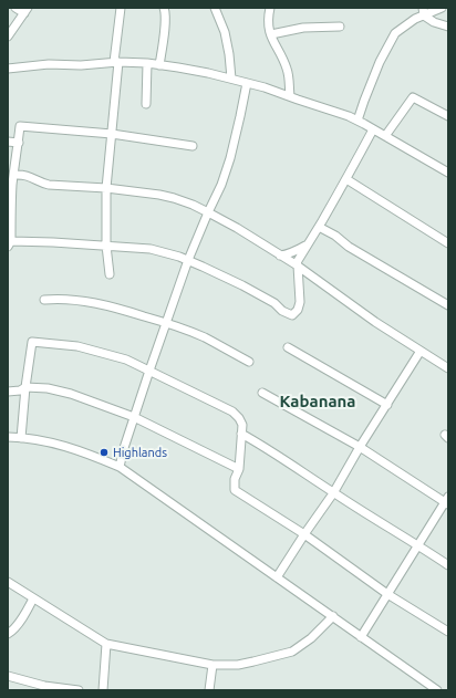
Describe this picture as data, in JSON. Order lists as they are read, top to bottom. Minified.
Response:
{"districts":["Kabanana"],"places":["Highlands"]}
